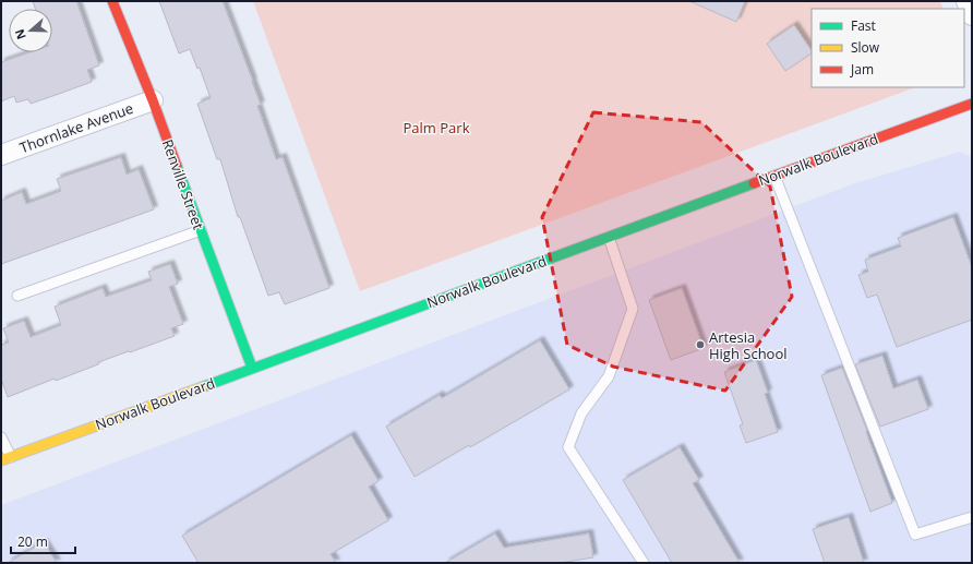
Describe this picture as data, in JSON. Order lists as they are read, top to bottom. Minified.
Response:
{"streets":{"main road":["Norwalk Boulevard","Renville Street"],"street":["Thornlake Avenue"]},"crossings":[["Thornlake Avenue","Renville Street"],["Norwalk Boulevard","Renville Street"]],"parks":["Palm Park"],"places":["Artesia High School"],"legend":["Fast","Slow","Jam"],"scale_bar":"20 m","north":"left"}
